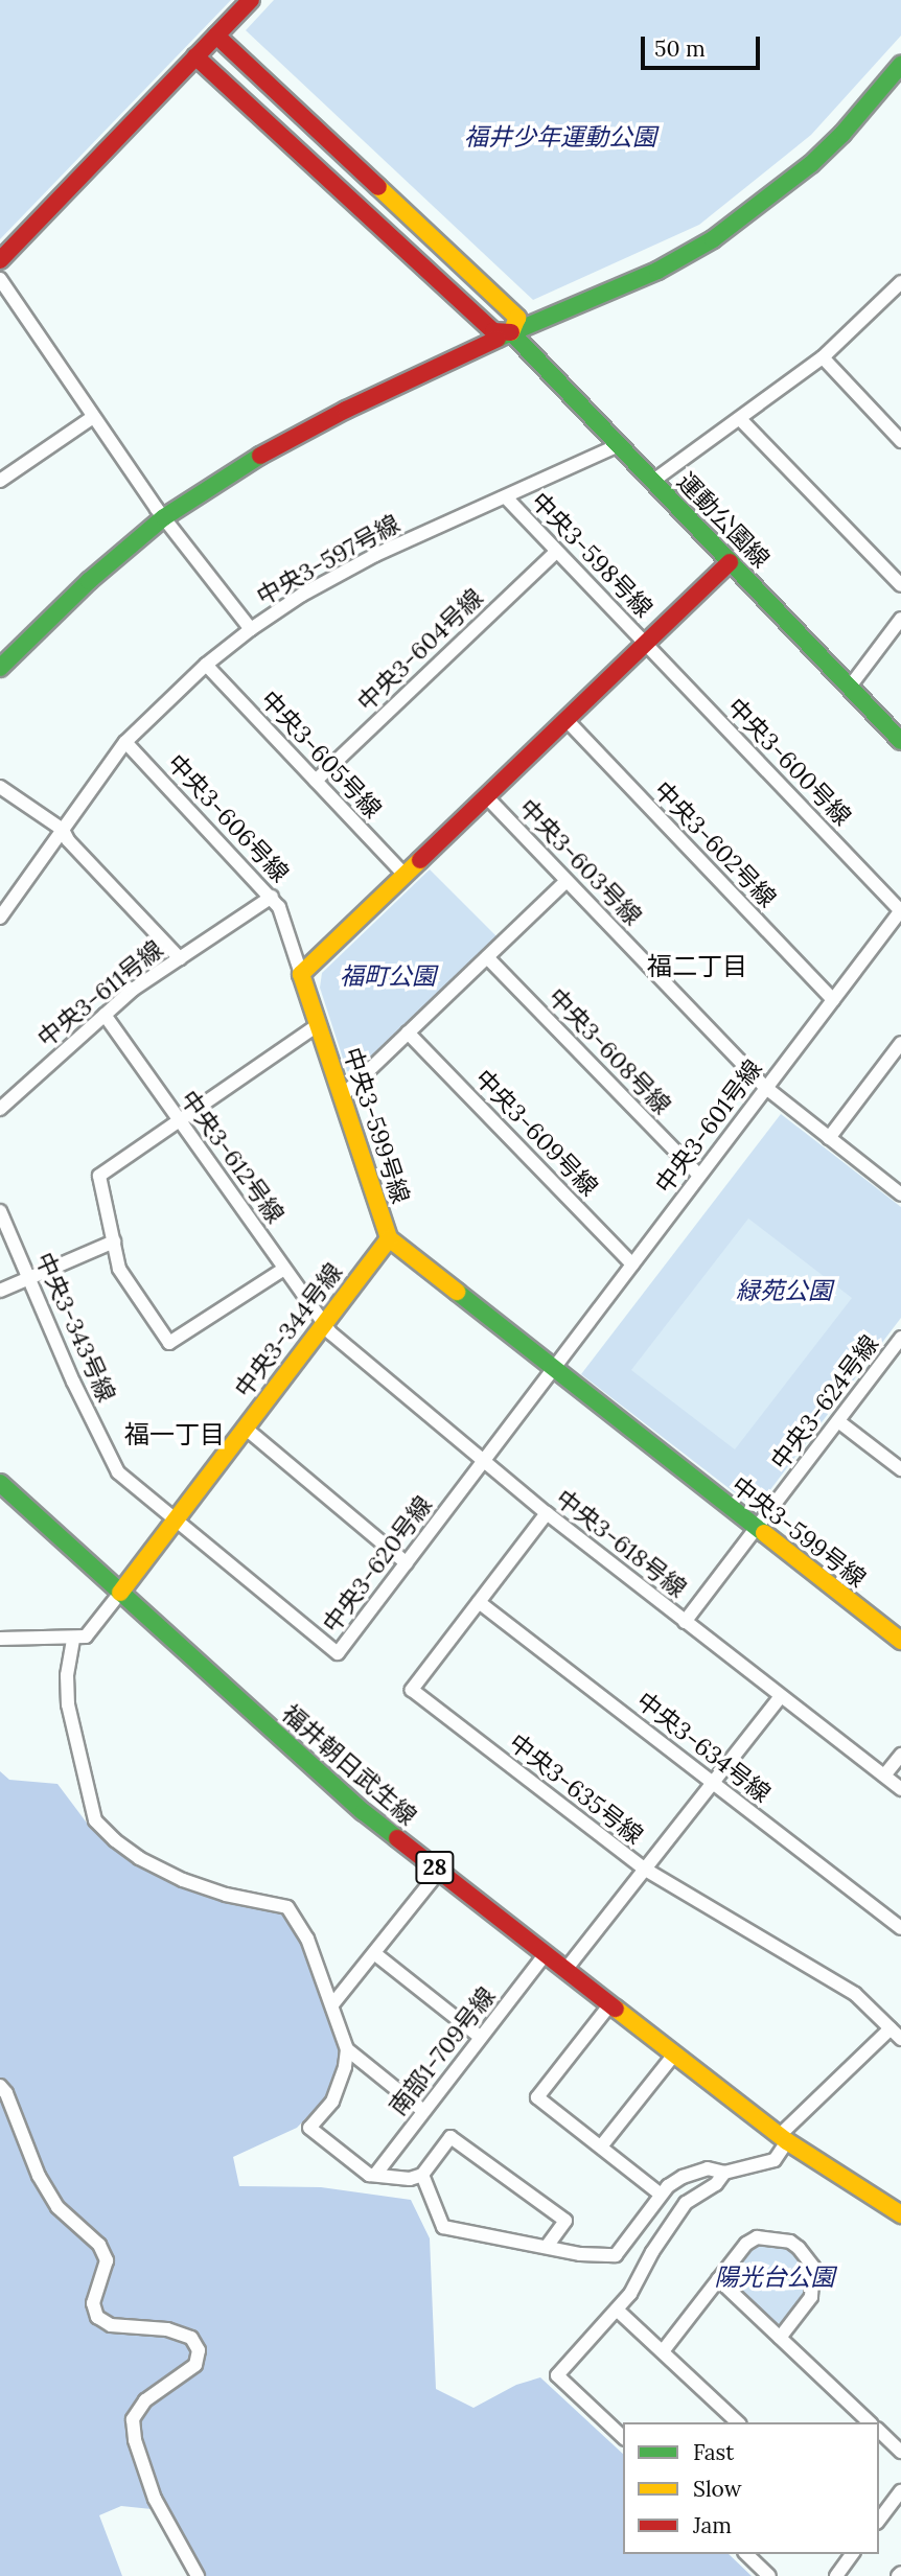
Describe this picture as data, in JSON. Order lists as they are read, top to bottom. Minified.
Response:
{"streets":{"street":["運動公園線","中央3-598号線","中央3-597号線","中央3-604号線","中央3-605号線","中央3-600号線","中央3-606号線","中央3-602号線","中央3-603号線","中央3-611号線","中央3-608号線","中央3-599号線","中央3-601号線","中央3-609号線","中央3-612号線","中央3-343号線","中央3-344号線","中央3-624号線","中央3-618号線","中央3-620号線","中央3-634号線","福井朝日武生線","中央3-635号線","28","南部1-709号線"]},"crossings":[["運動公園線","中央3-597号線"],["中央3-598号線","中央3-597号線"],["中央3-598号線","中央3-604号線"],["中央3-598号線","中央3-600号線"],["中央3-597号線","中央3-605号線"],["中央3-597号線","中央3-606号線"],["中央3-604号線","中央3-605号線"],["中央3-600号線","中央3-601号線"],["中央3-606号線","中央3-611号線"],["中央3-606号線","中央3-599号線"],["中央3-602号線","中央3-601号線"],["中央3-603号線","中央3-601号線"],["中央3-611号線","中央3-612号線"],["中央3-608号線","中央3-601号線"],["中央3-599号線","中央3-601号線"],["中央3-599号線","中央3-344号線"],["中央3-599号線","中央3-624号線"],["中央3-599号線","中央3-620号線"],["中央3-601号線","中央3-609号線"],["中央3-601号線","中央3-620号線"],["中央3-612号線","中央3-344号線"],["中央3-612号線","中央3-618号線"],["中央3-343号線","中央3-344号線"],["中央3-343号線","中央3-620号線"],["中央3-344号線","中央3-618号線"],["中央3-344号線","中央3-620号線"],["中央3-344号線","福井朝日武生線"],["中央3-624号線","中央3-618号線"],["中央3-618号線","中央3-620号線"],["中央3-618号線","中央3-635号線"],["中央3-634号線","中央3-635号線"],["福井朝日武生線","南部1-709号線"]],"districts":["福二丁目","福一丁目"],"parks":["福井少年運動公園","福町公園","緑苑公園","陽光台公園"],"legend":["Fast","Slow","Jam"],"scale_bar":"50 m"}
